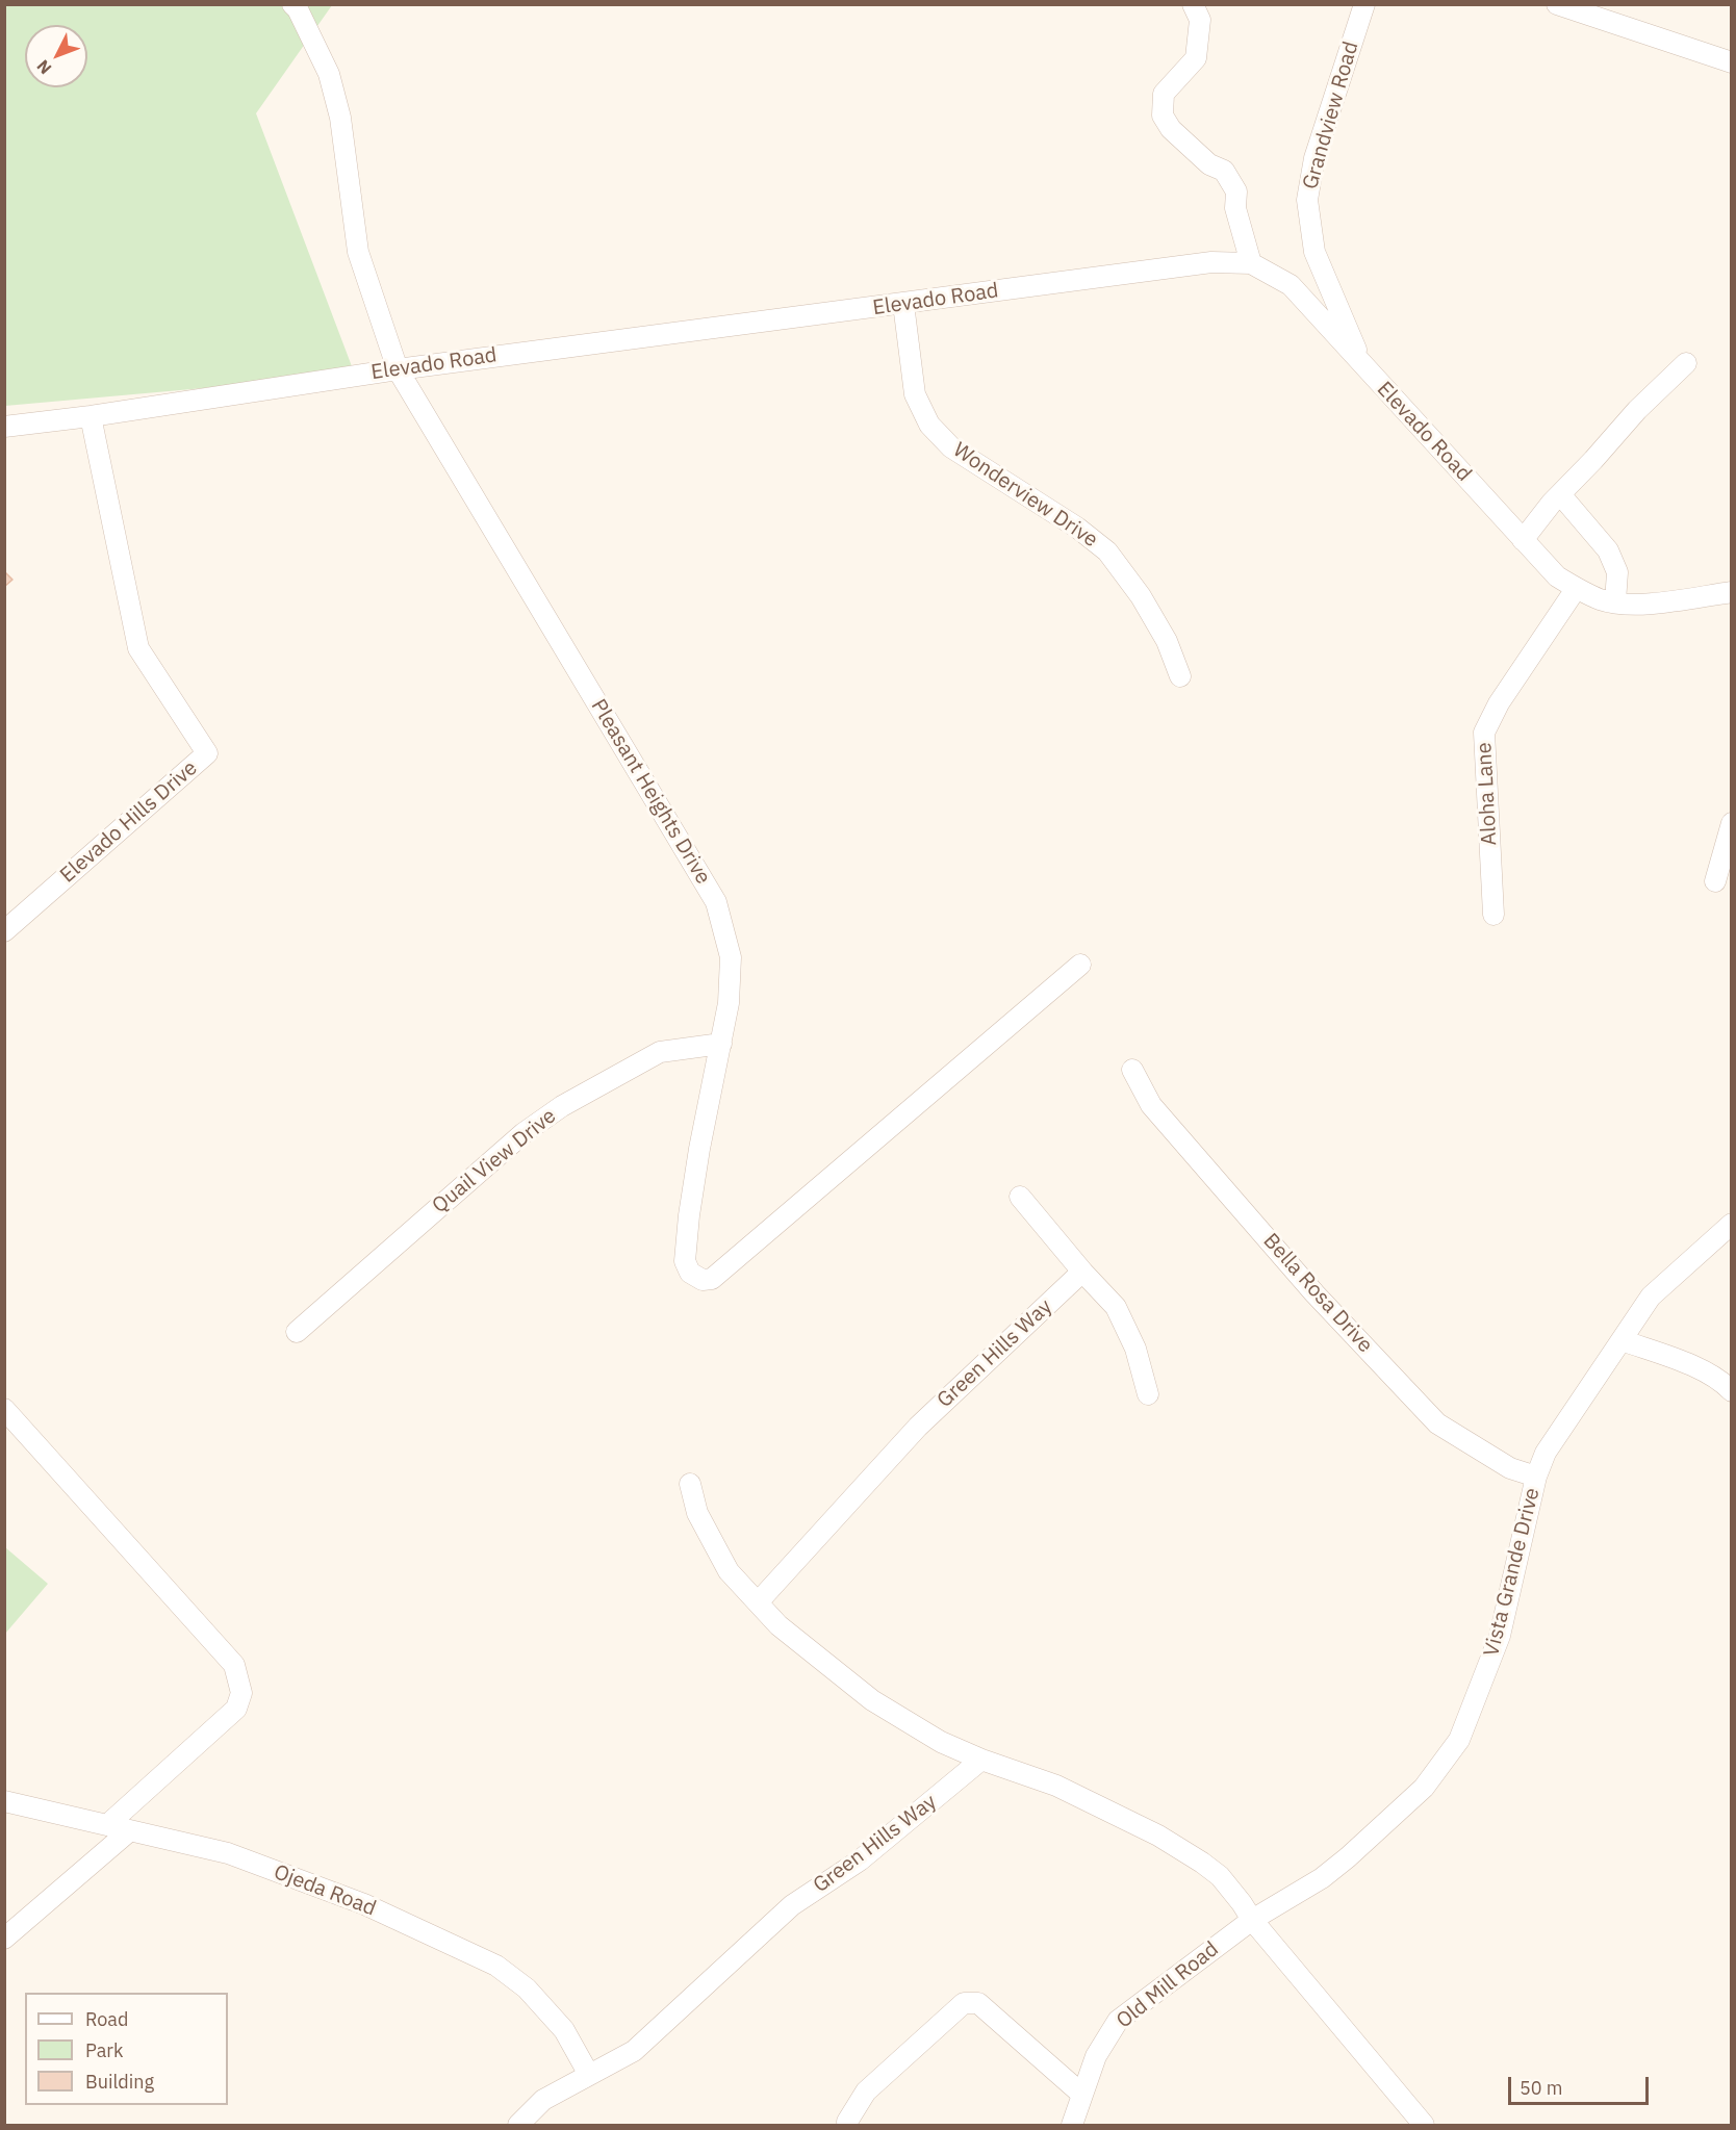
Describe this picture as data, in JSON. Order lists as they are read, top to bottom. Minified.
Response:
{"streets":{"street":["Grandview Road","Elevado Road","Wonderview Drive","Pleasant Heights Drive","Aloha Lane","Elevado Hills Drive","Quail View Drive","Bella Rosa Drive","Green Hills Way","Vista Grande Drive","Ojeda Road","Old Mill Road"]},"crossings":[["Grandview Road","Elevado Road"],["Elevado Road","Wonderview Drive"],["Elevado Road","Pleasant Heights Drive"],["Elevado Road","Aloha Lane"],["Elevado Road","Elevado Hills Drive"],["Pleasant Heights Drive","Quail View Drive"],["Bella Rosa Drive","Vista Grande Drive"],["Green Hills Way","Ojeda Road"],["Vista Grande Drive","Old Mill Road"]],"legend":["Road","Park","Building"],"scale_bar":"50 m","north":"bottom left"}
